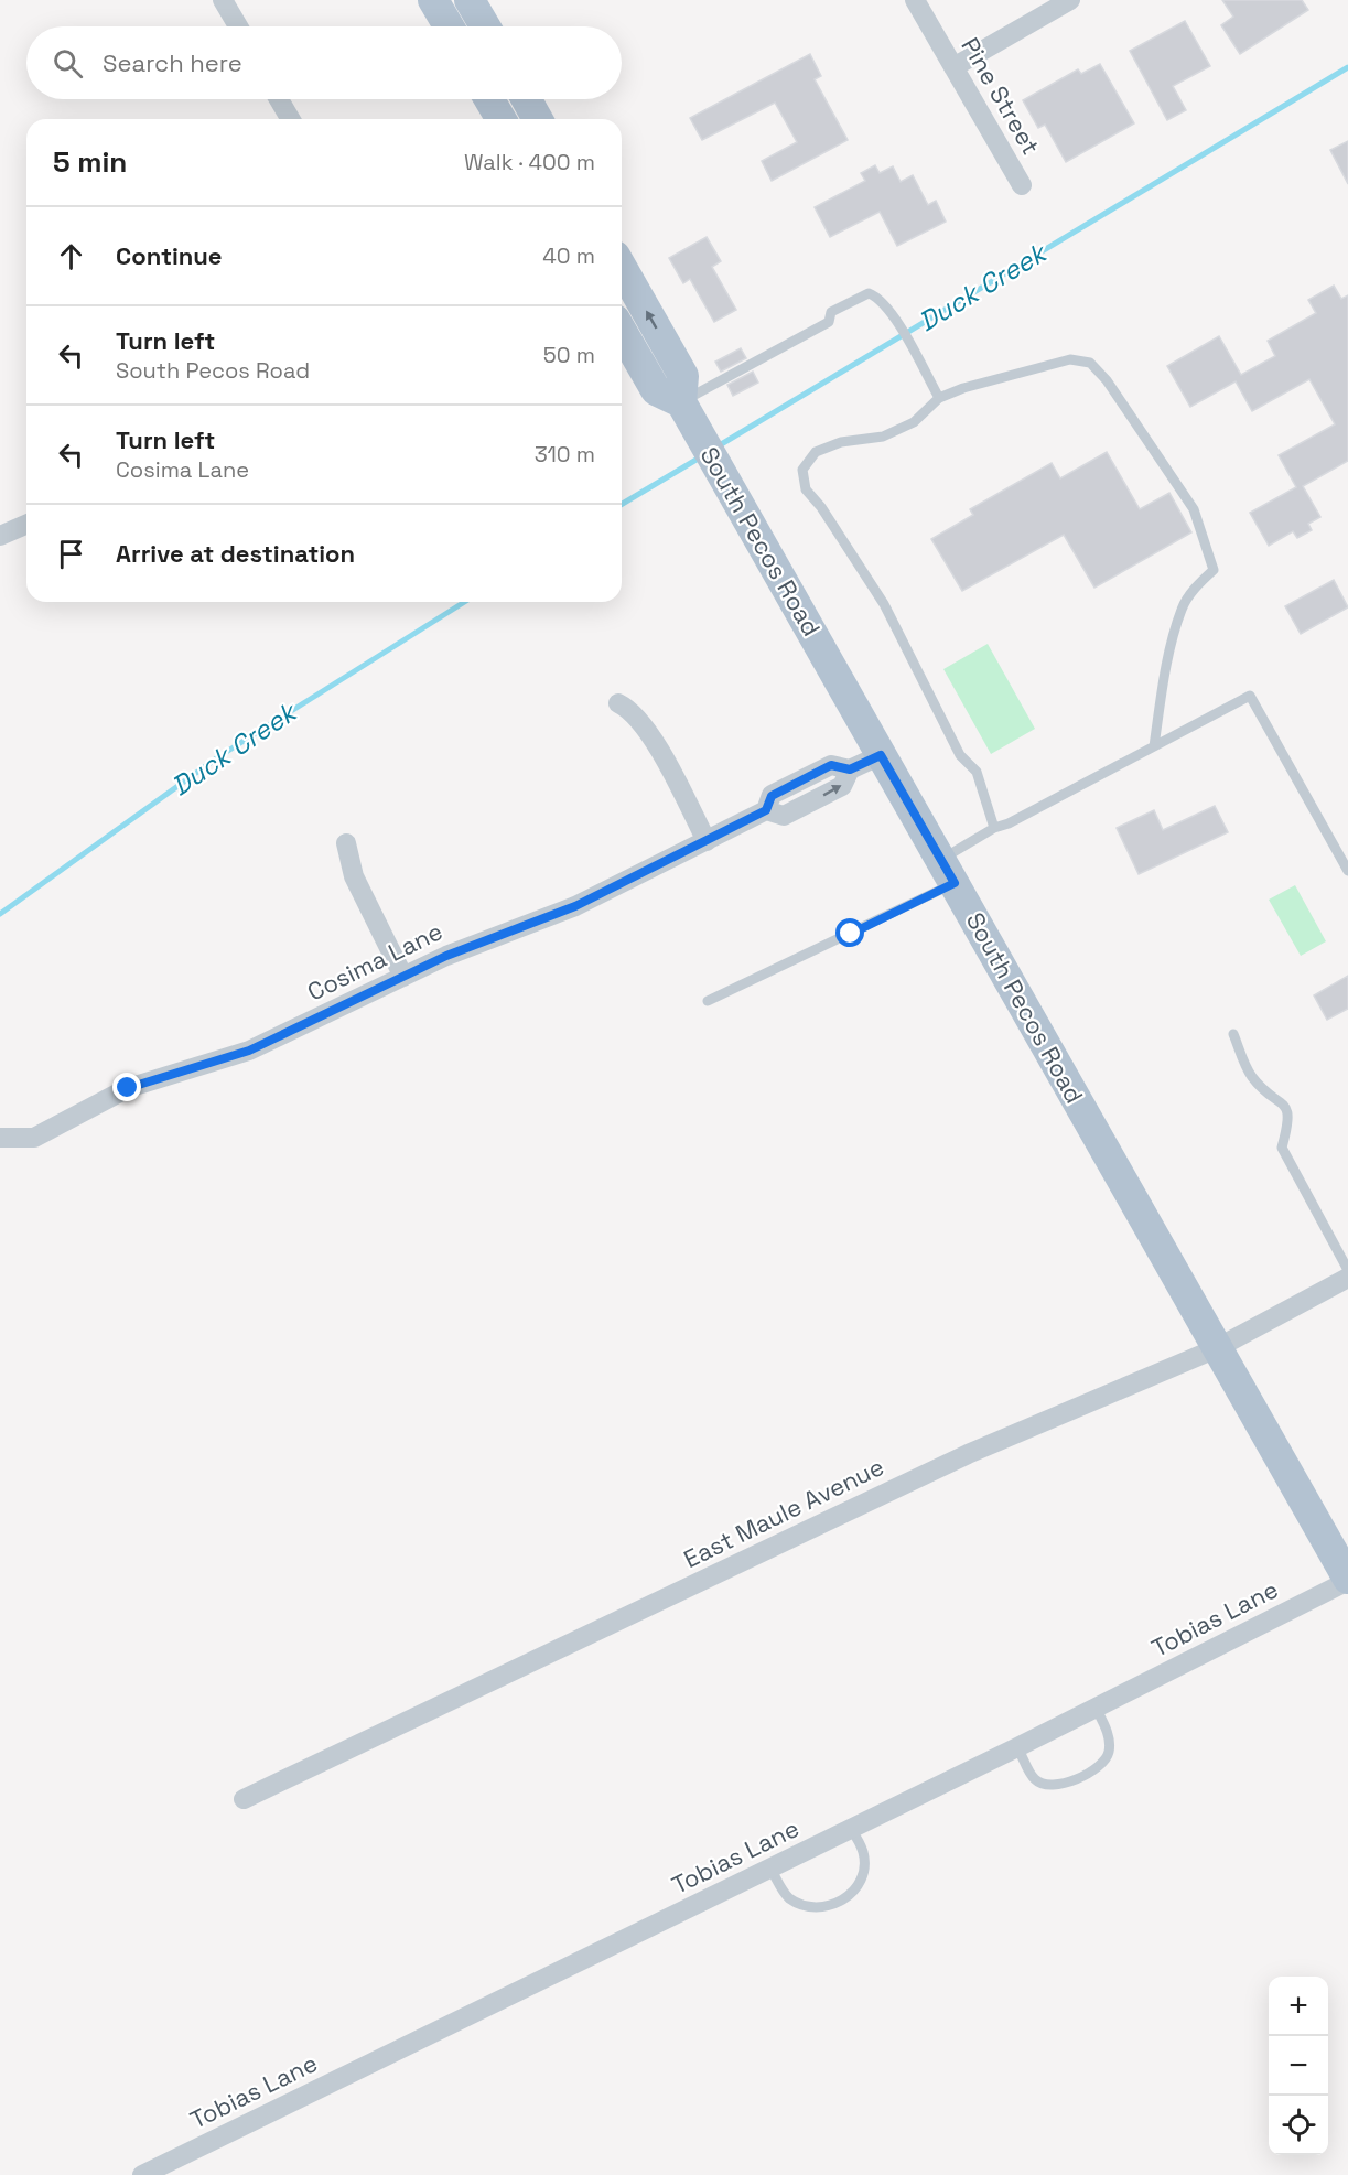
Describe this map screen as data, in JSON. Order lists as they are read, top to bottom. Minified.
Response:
{"streets":{"main road":["South Pecos Road"],"street":["Pine Street","Cosima Lane","East Maule Avenue","Tobias Lane"]},"crossings":[["South Pecos Road","Cosima Lane"],["South Pecos Road","East Maule Avenue"],["South Pecos Road","Tobias Lane"]],"water":["Duck Creek"],"page":{"search":"Search here","heading":["5 min","Walk · 400 m"],"list":[["Continue","40 m"],["Turn left","South Pecos Road","50 m"],["Turn left","Cosima Lane","310 m"],"Arrive at destination"],"map_buttons":["+","−"]}}
